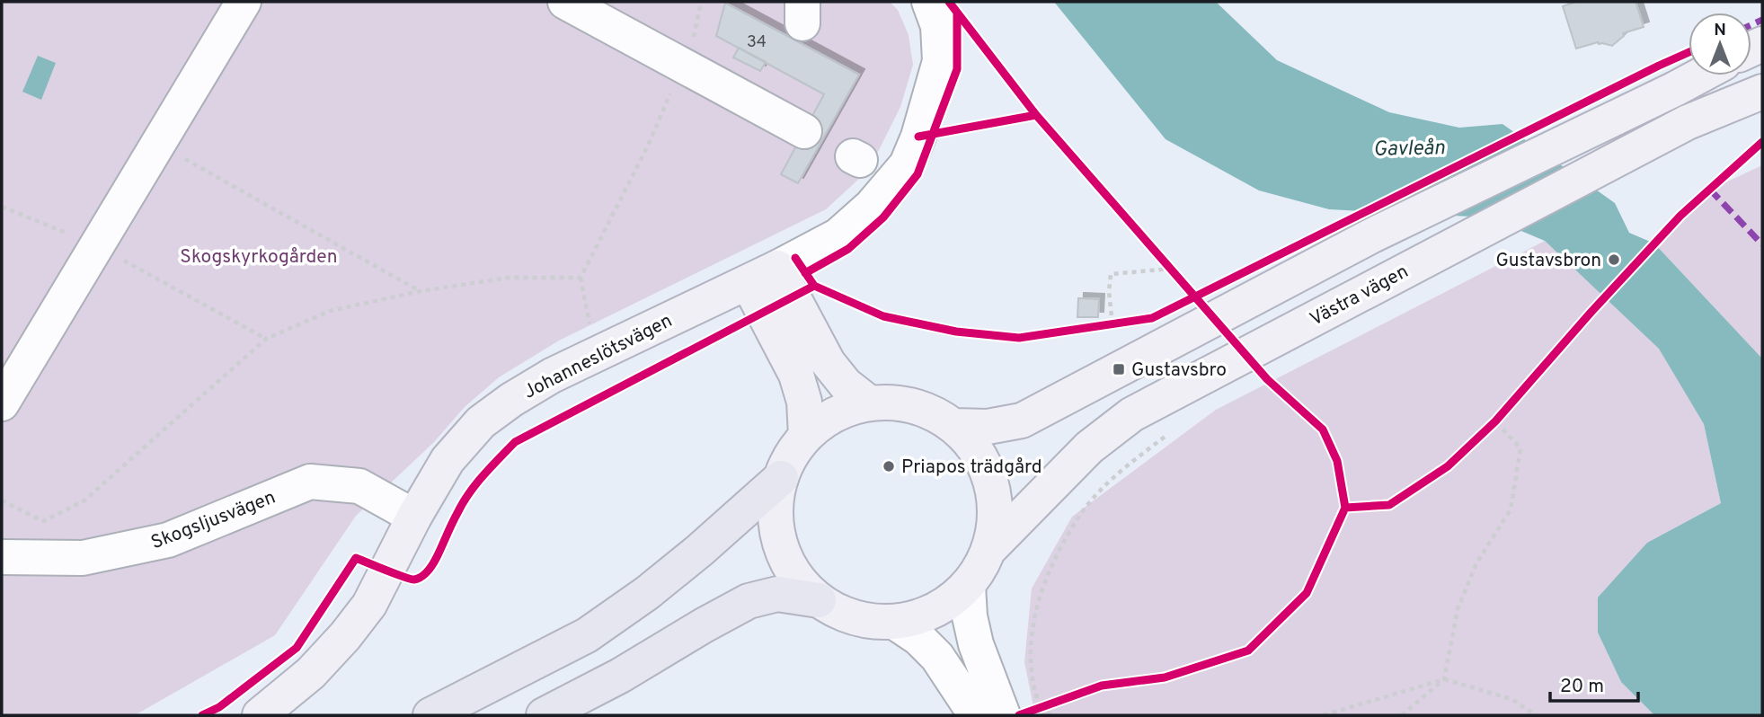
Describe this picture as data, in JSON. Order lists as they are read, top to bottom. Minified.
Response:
{"streets":{"main road":["Västra vägen","Johanneslötsvägen"],"street":["Skogsljusvägen"]},"crossings":[["Johanneslötsvägen","Skogsljusvägen"]],"water":["Gavleån"],"parks":["Skogskyrkogården"],"places":{"other":["Gustavsbron","Priapos trädgård"],"transit":["Gustavsbro"]},"house_numbers":["34"],"scale_bar":"20 m","north":"top"}
